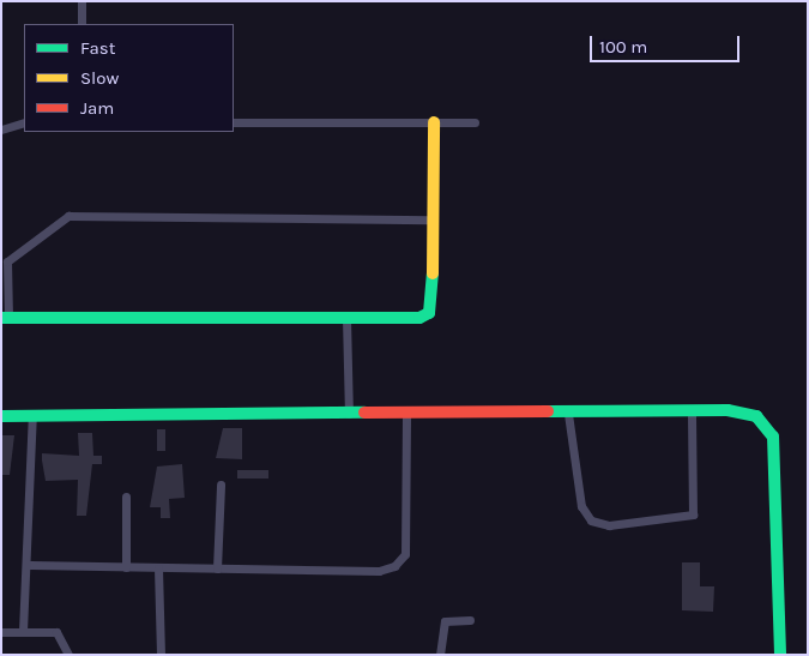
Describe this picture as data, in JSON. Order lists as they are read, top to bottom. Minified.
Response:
{"legend":["Fast","Slow","Jam"],"scale_bar":"100 m"}
